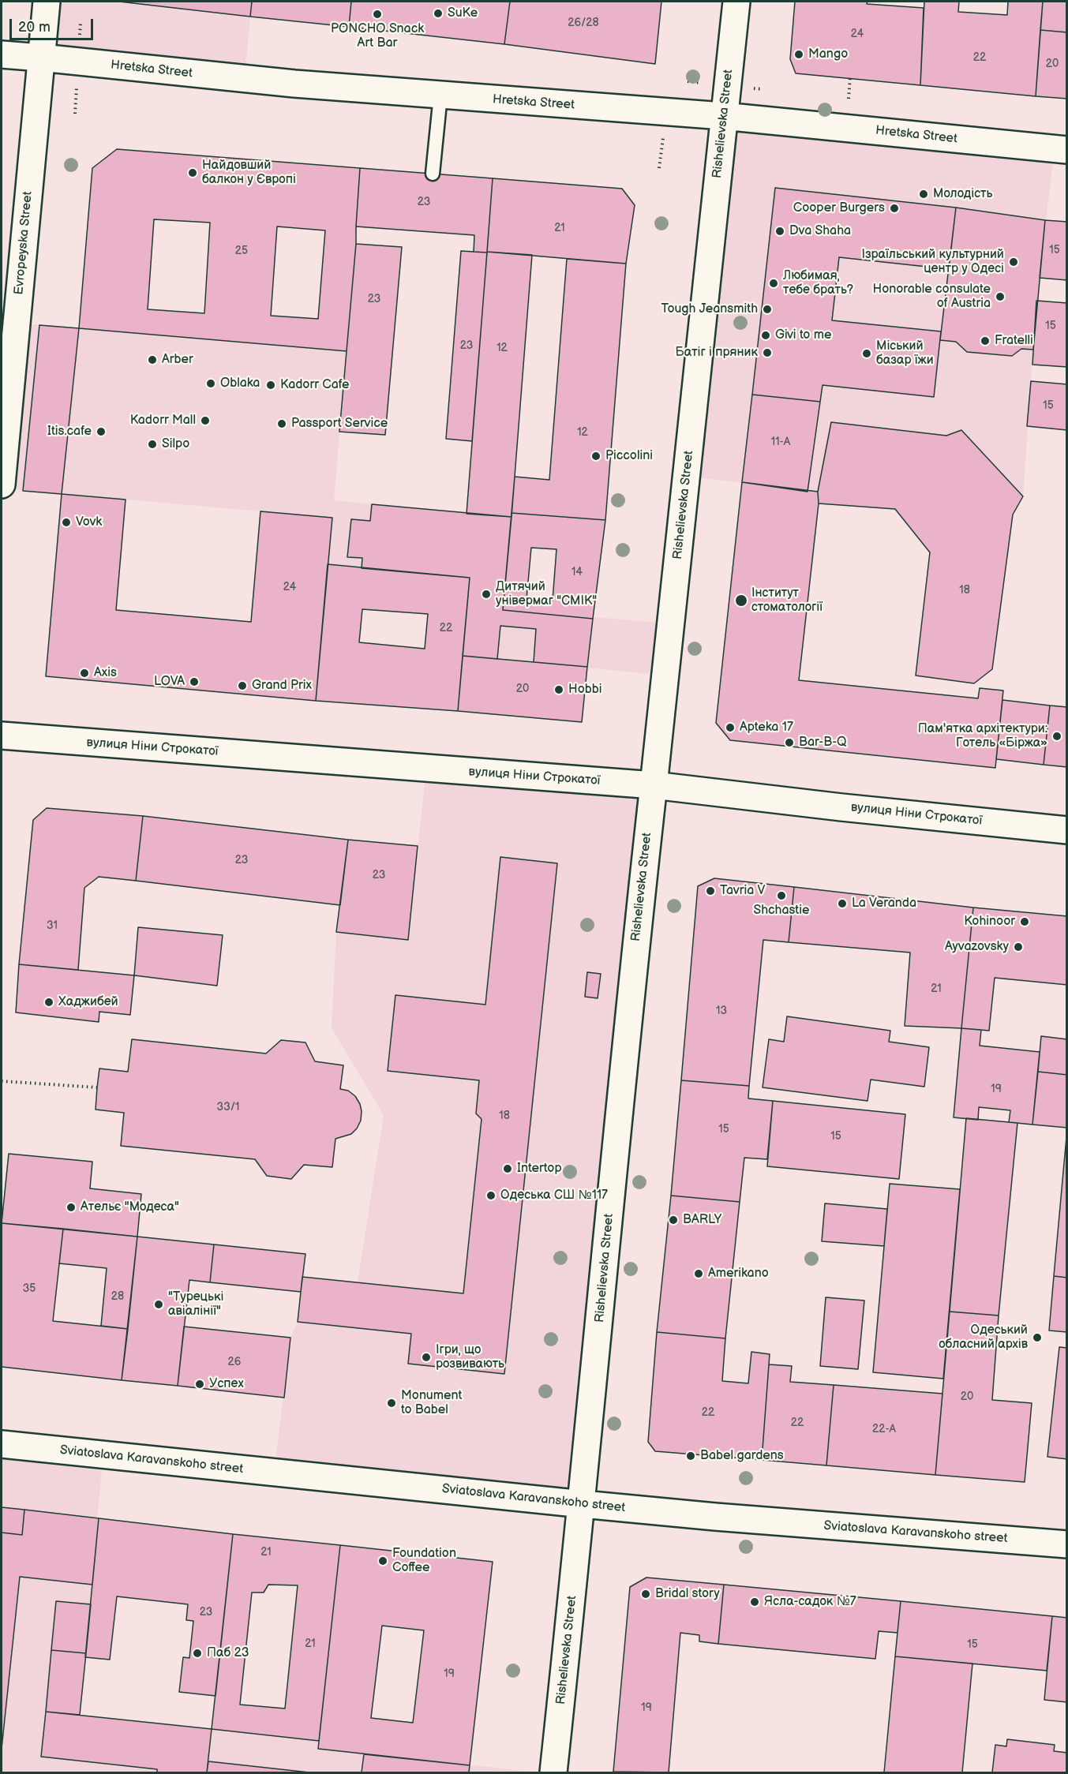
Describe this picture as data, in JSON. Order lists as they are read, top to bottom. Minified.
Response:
{"streets":{"street":["Hretska Street","Rishelievska Street","Evropeyska Street","вулиця Ніни Строкатої","Sviatoslava Karavanskoho street"]},"crossings":[["Hretska Street","Rishelievska Street"],["Hretska Street","Evropeyska Street"],["Rishelievska Street","вулиця Ніни Строкатої"],["Rishelievska Street","Sviatoslava Karavanskoho street"]],"places":["SuKe","PONCHO Snack Art Bar","Mango","Найдовший балкон у Європі","Молодість","Cooper Burgers","Dva Shaha","Ізраїльський культурний центр у Одесі","Любимая, тебе брать?","Honorable consulate of Austria","Tough Jeansmith","Givi to me","Fratelli","Батіг і пряник","Міський базар їжи","Arber","Oblaka","Kadorr Cafe","Kadorr Mall","Passport Service","Itis.cafe","Silpo","Piccolini","Vovk","Дитячий універмаг \"СМІК\"","Інститут стоматології","Axis","LOVA","Grand Prix","Hobbi","Apteka 17","Пам'ятка архітектури: Готель «Біржа»","Bar-B-Q","Tavria V","Shchastie","La Veranda","Kohinoor","Ayvazovsky","Хаджибей","Intertop","Одеська СШ №117","Ательє \"Модеса\"","BARLY","Amerikano","\"Турецькі авіалінії\"","Одеський обласний архів","Ігри, що розвивають","Успех","Monument to Babel","Babel gardens","Foundation Coffee","Bridal story","Ясла-садок №7","Паб 23"],"house_numbers":["26/28","24","22","20","23","21","15","25","23","15","23","12","15","12","11-А","14","24","18","22","20","23","23","31","21","13","19","33/1","18","15","15","35","28","26","20","22","22","22-А","21","23","21","15","19","19"],"scale_bar":"20 m"}
